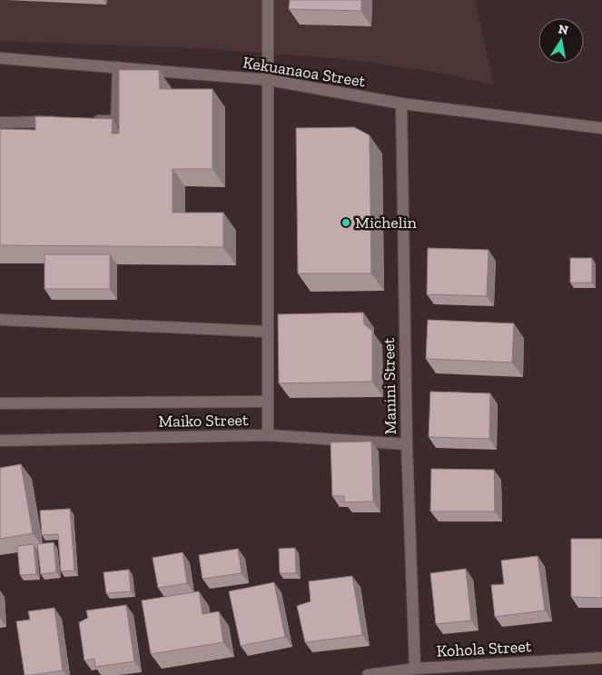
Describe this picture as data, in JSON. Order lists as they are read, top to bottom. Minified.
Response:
{"streets":{"street":["Kekuanaoa Street","Manini Street","Maiko Street","Kohola Street"]},"crossings":[["Kekuanaoa Street","Manini Street"],["Manini Street","Maiko Street"],["Manini Street","Kohola Street"]],"places":["Michelin"],"north":"top"}
